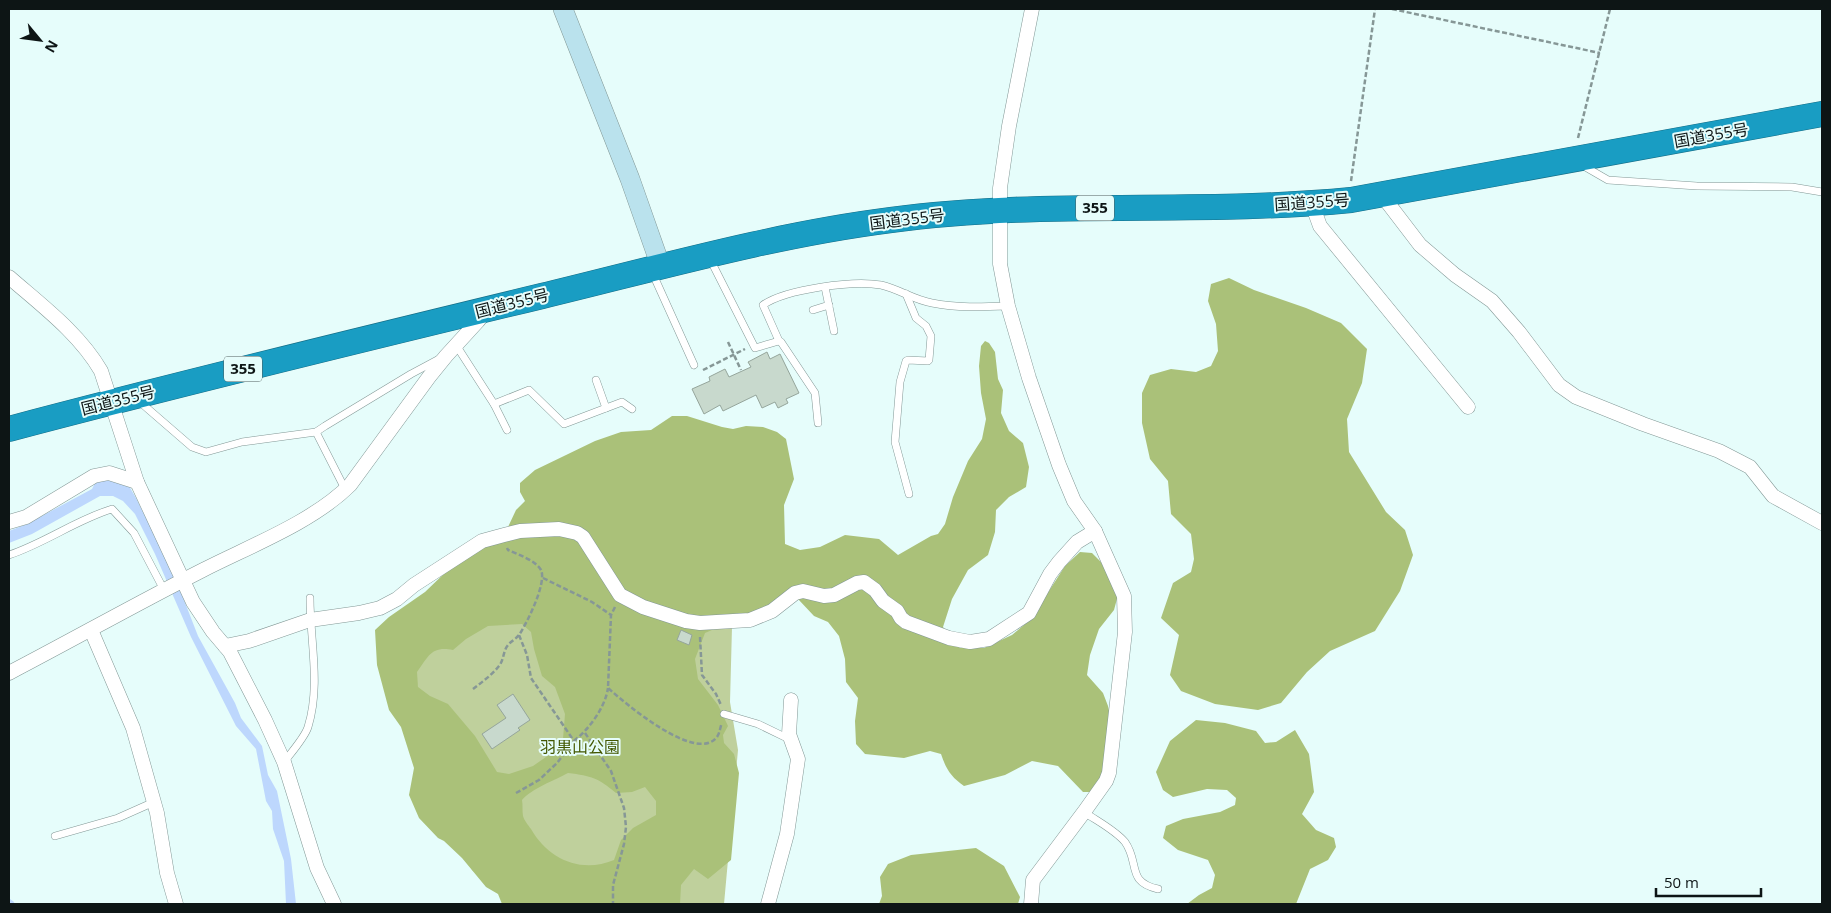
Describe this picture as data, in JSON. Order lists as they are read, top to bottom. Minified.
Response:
{"streets":{"highway":["国道355号","355"]},"parks":["羽黒山公園"],"scale_bar":"50 m","north":"bottom right"}
